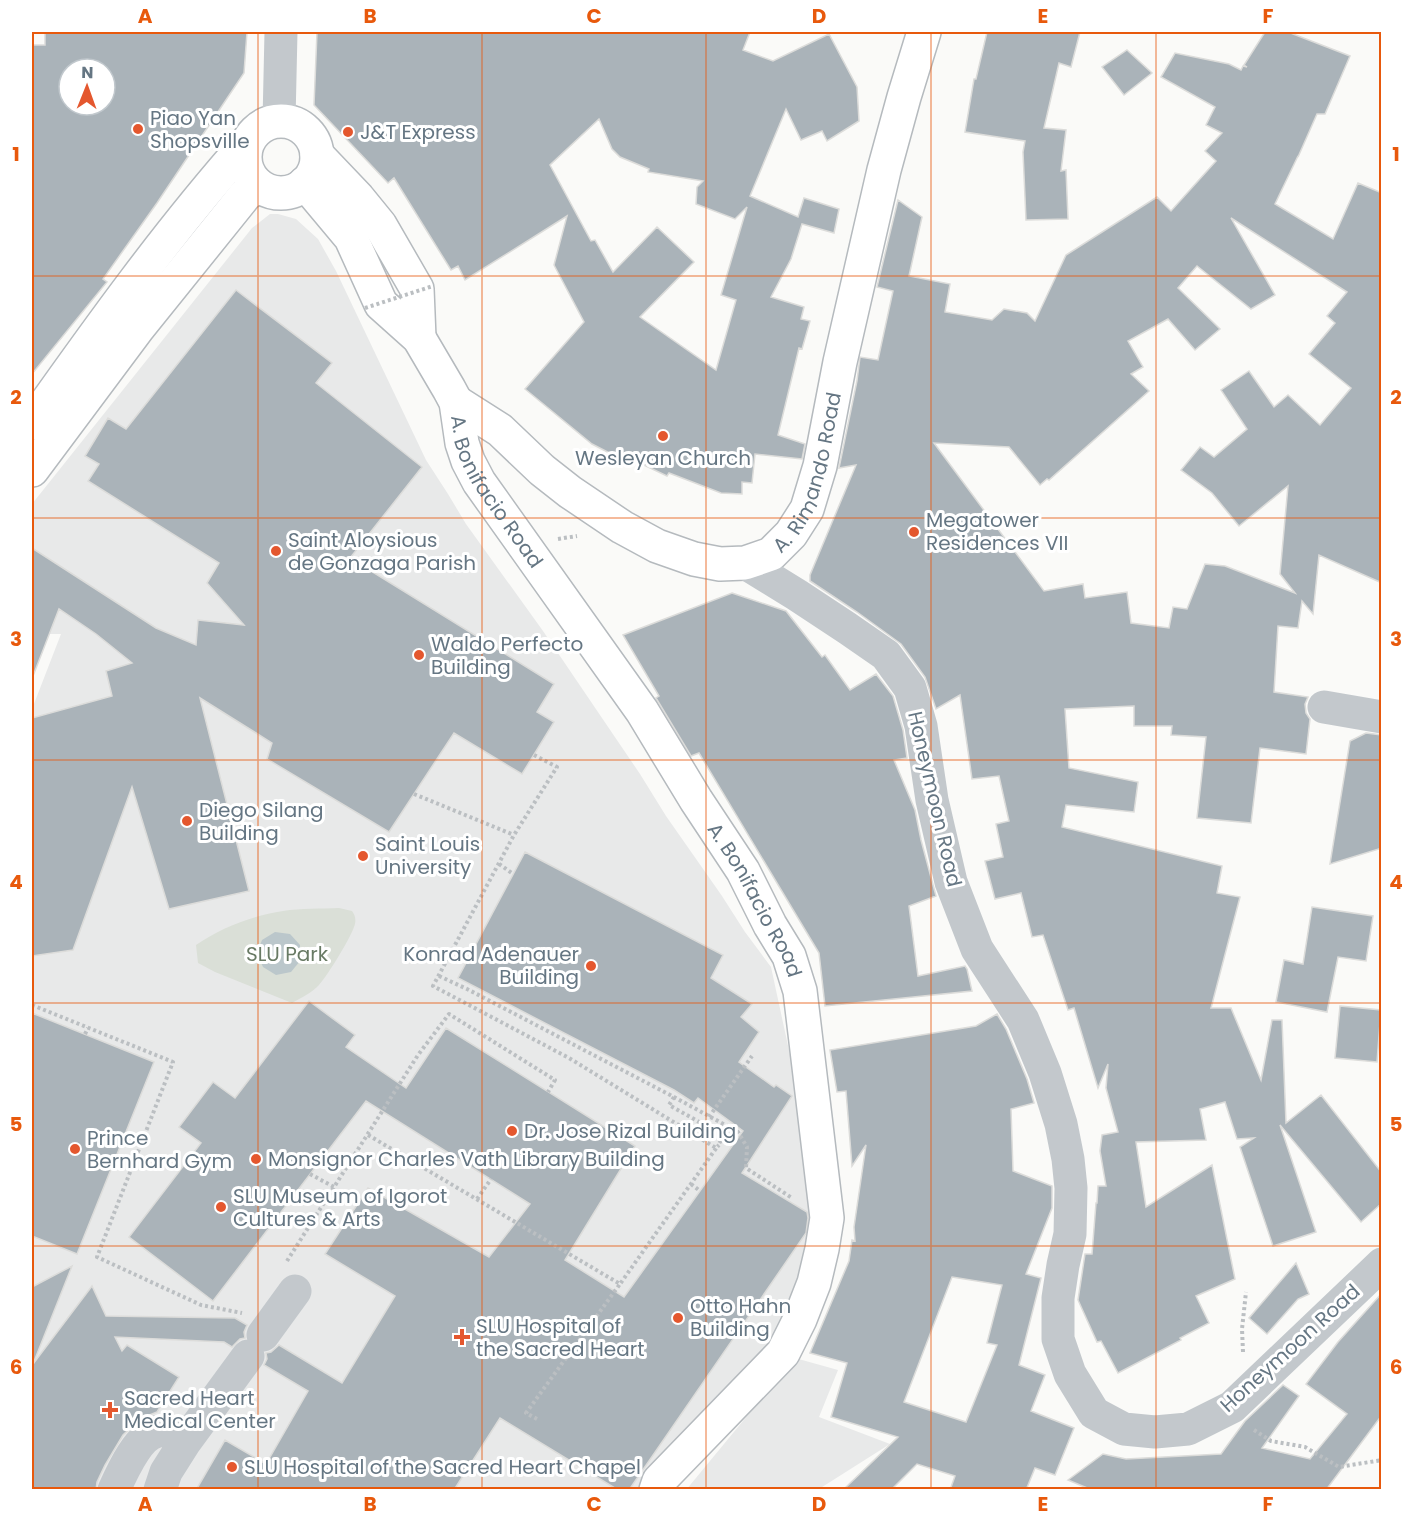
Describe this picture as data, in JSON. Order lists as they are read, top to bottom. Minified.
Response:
{"streets":{"main road":["A. Rimando Road","A. Bonifacio Road"],"street":["Honeymoon Road"]},"crossings":[["A. Rimando Road","A. Bonifacio Road"],["A. Rimando Road","Honeymoon Road"]],"parks":["SLU Park"],"places":{"other":["Piao Yan Shopsville","J&T Express","Wesleyan Church","Megatower Residences VII","Saint Aloysious de Gonzaga Parish","Waldo Perfecto Building","Diego Silang Building","Saint Louis University","Konrad Adenauer Building","Dr. Jose Rizal Building","Prince Bernhard Gym","Monsignor Charles Vath Library Building","SLU Museum of Igorot Cultures & Arts","Otto Hahn Building","SLU Hospital of the Sacred Heart Chapel"],"health":["SLU Hospital of the Sacred Heart","Sacred Heart Medical Center"]},"north":"top","grid":{"columns":["A","B","C","D","E","F"],"rows":["1","2","3","4","5","6"]}}
